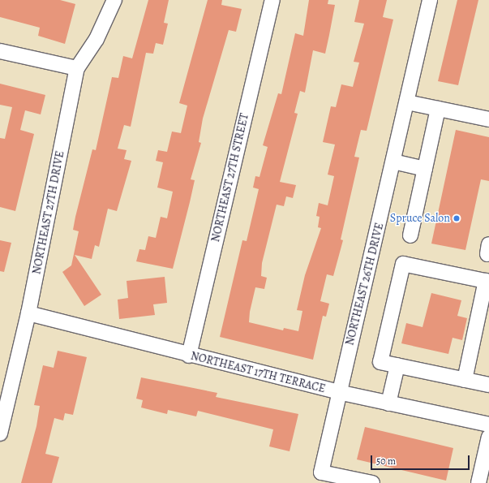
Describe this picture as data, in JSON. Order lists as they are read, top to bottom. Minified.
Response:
{"streets":{"street":["NORTHEAST 27TH STREET","NORTHEAST 27TH DRIVE","NORTHEAST 26TH DRIVE","NORTHEAST 17TH TERRACE"]},"crossings":[["NORTHEAST 27TH STREET","NORTHEAST 17TH TERRACE"],["NORTHEAST 27TH DRIVE","NORTHEAST 17TH TERRACE"],["NORTHEAST 26TH DRIVE","NORTHEAST 17TH TERRACE"]],"places":["Spruce Salon"],"scale_bar":"50 m"}
